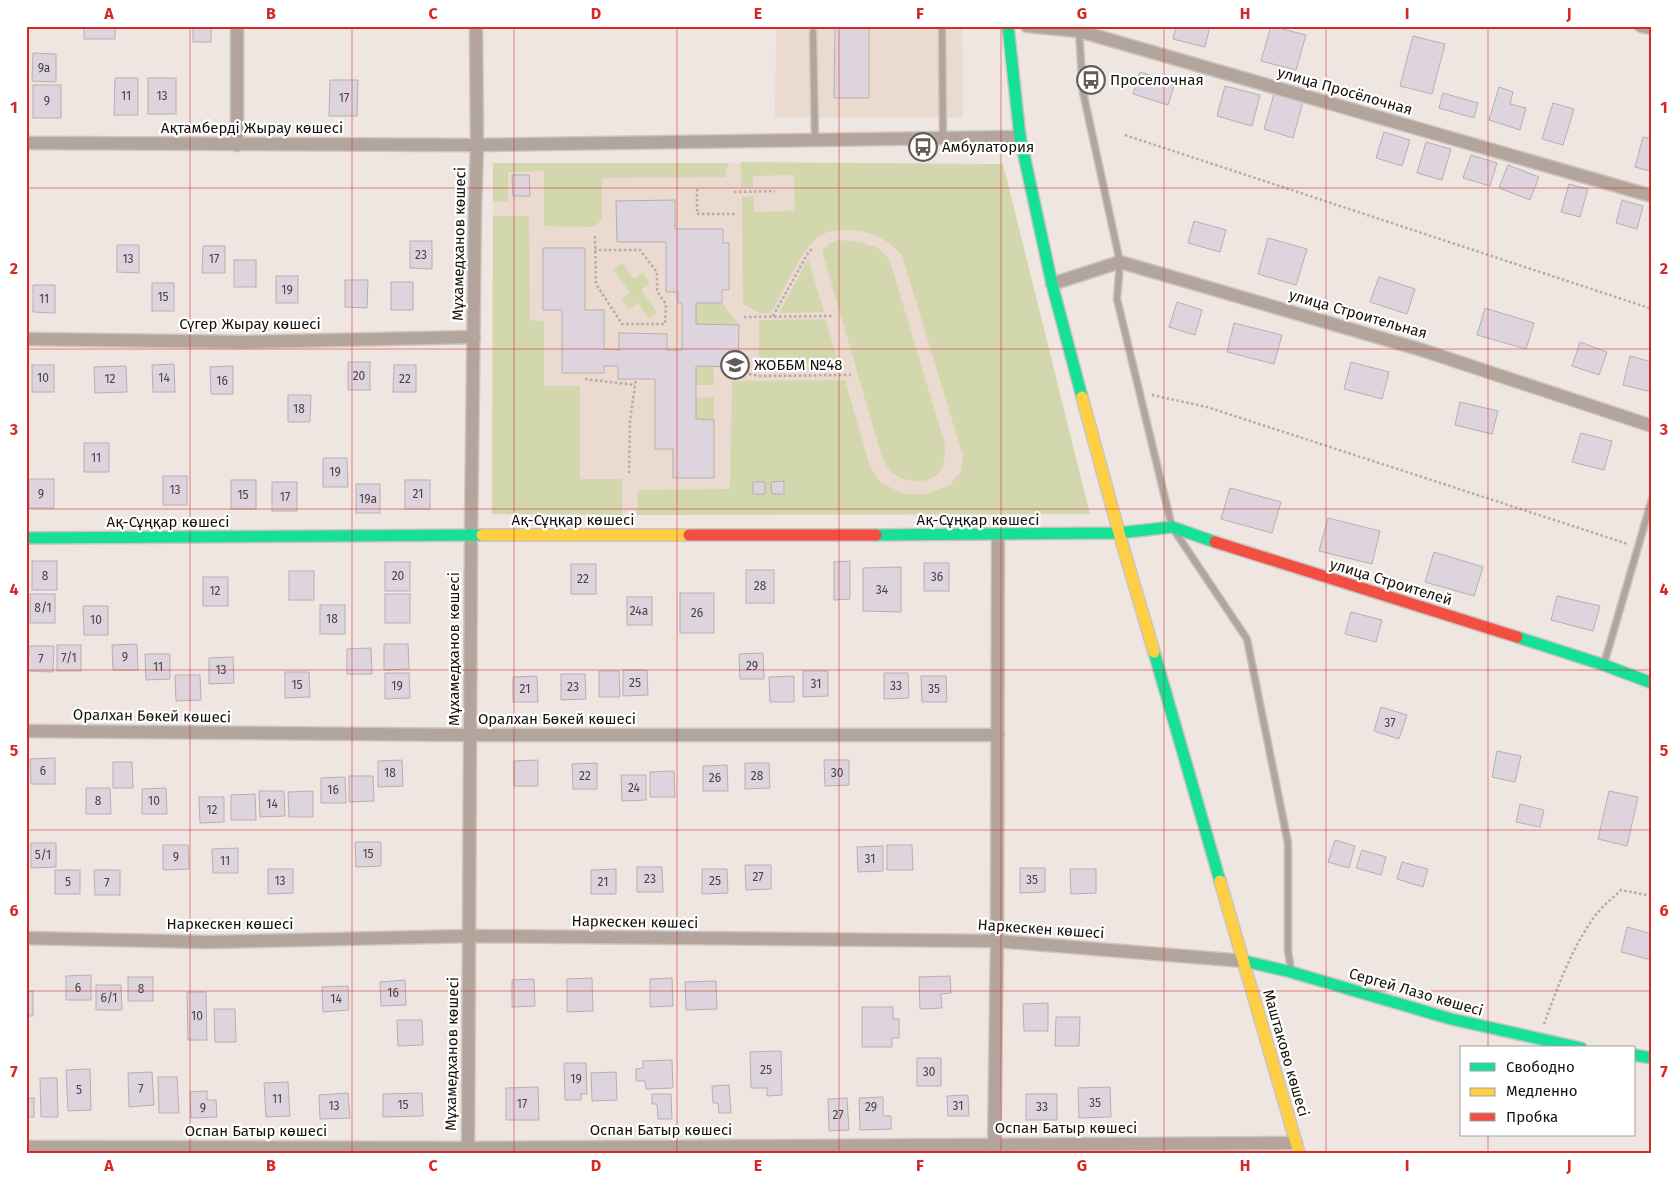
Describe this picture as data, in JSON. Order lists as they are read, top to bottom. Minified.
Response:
{"streets":{"street":["улица Просёлочная","Ақтамберді Жырау көшесі","Мұхамедханов көшесі","улица Строительная","Сүгер Жырау көшесі","Ақ-Сұңқар көшесі","улица Строителей","Оралхан Бөкей көшесі","Наркескен көшесі","Сергей Лазо көшесі","Маштаково көшесі","Оспан Батыр көшесі"]},"crossings":[["Ақтамберді Жырау көшесі","Мұхамедханов көшесі"],["Ақтамберді Жырау көшесі","Маштаково көшесі"],["Мұхамедханов көшесі","Сүгер Жырау көшесі"],["Мұхамедханов көшесі","Ақ-Сұңқар көшесі"],["Мұхамедханов көшесі","Оралхан Бөкей көшесі"],["Мұхамедханов көшесі","Наркескен көшесі"],["Мұхамедханов көшесі","Оспан Батыр көшесі"],["Ақ-Сұңқар көшесі","улица Строителей"],["Ақ-Сұңқар көшесі","Маштаково көшесі"],["улица Строителей","Маштаково көшесі"],["Наркескен көшесі","Сергей Лазо көшесі"],["Наркескен көшесі","Маштаково көшесі"],["Сергей Лазо көшесі","Маштаково көшесі"],["Маштаково көшесі","Оспан Батыр көшесі"]],"places":{"bus stop":["Проселочная","Амбулатория"],"school or university":["ЖОББМ №48"]},"house_numbers":["9а","11","13","17","9","23","13","17","19","15","11","20","10","14","12","22","16","18","11","19","13","9","21","15","17","19а","8","20","36","22","28","34","12","8/1","24а","26","18","10","9","7/1","7","29","11","13","25","31","15","19","33","23","21","35","37","6","18","30","22","28","26","24","16","8","10","14","12","15","5/1","9","31","11","27","23","35","13","25","5","21","7","6","8","16","6/1","14","10","25","30","19","7","5","11","35","17","15","13","31","29","33","9","27"],"legend":["Свободно","Медленно","Пробка"],"grid":{"columns":["A","B","C","D","E","F","G","H","I","J"],"rows":["1","2","3","4","5","6","7"]}}
